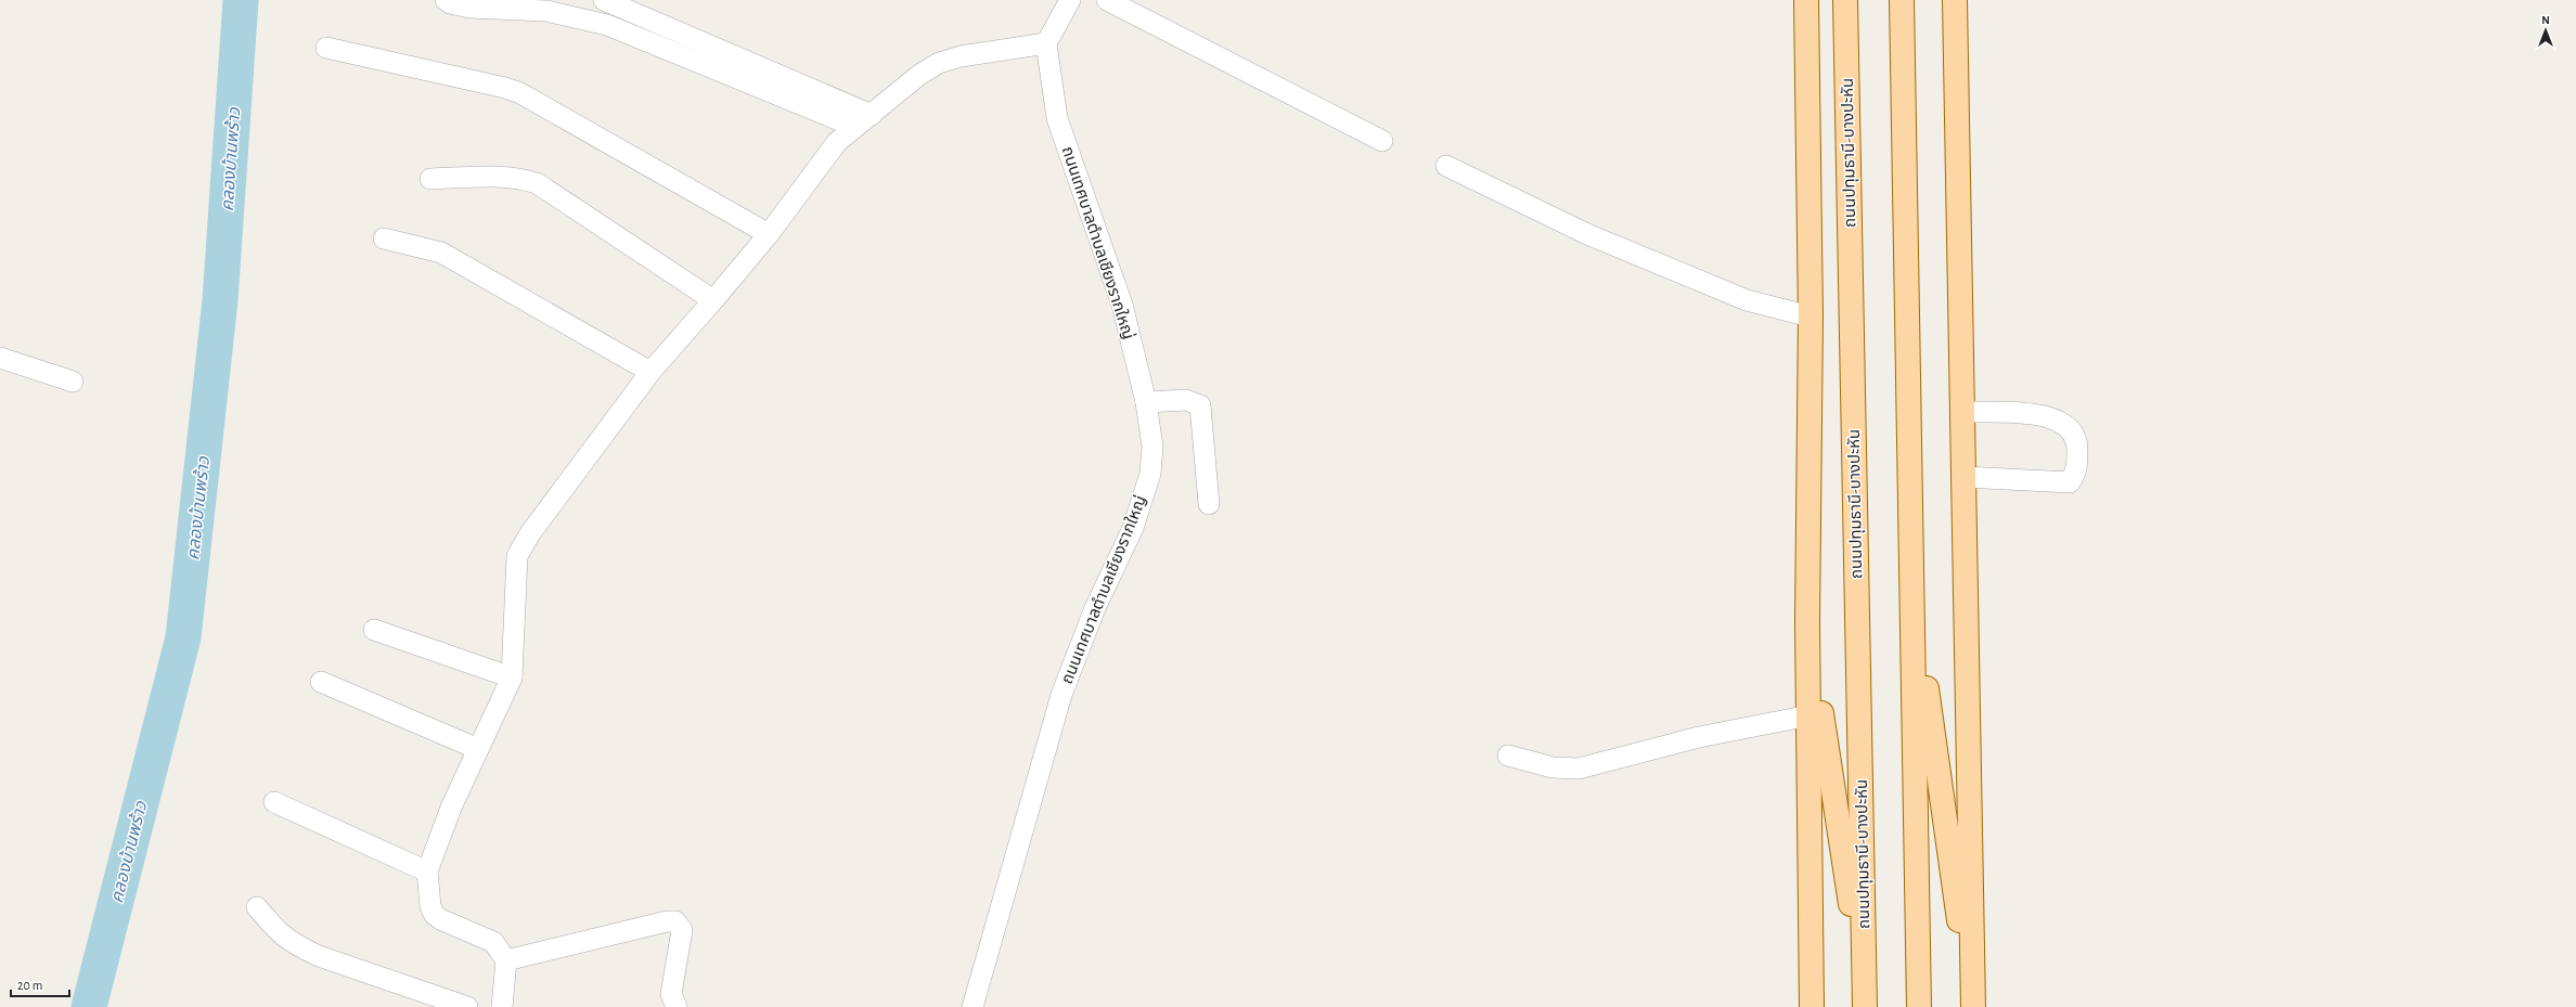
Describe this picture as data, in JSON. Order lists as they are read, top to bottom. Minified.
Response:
{"streets":{"main road":["ถนนปทุมธานี-บางปะหัน"],"street":["ถนนเทศบาลตำบลเชียงรากใหญ่"]},"water":["คลองบ้านพร้าว"],"scale_bar":"20 m","north":"top"}
